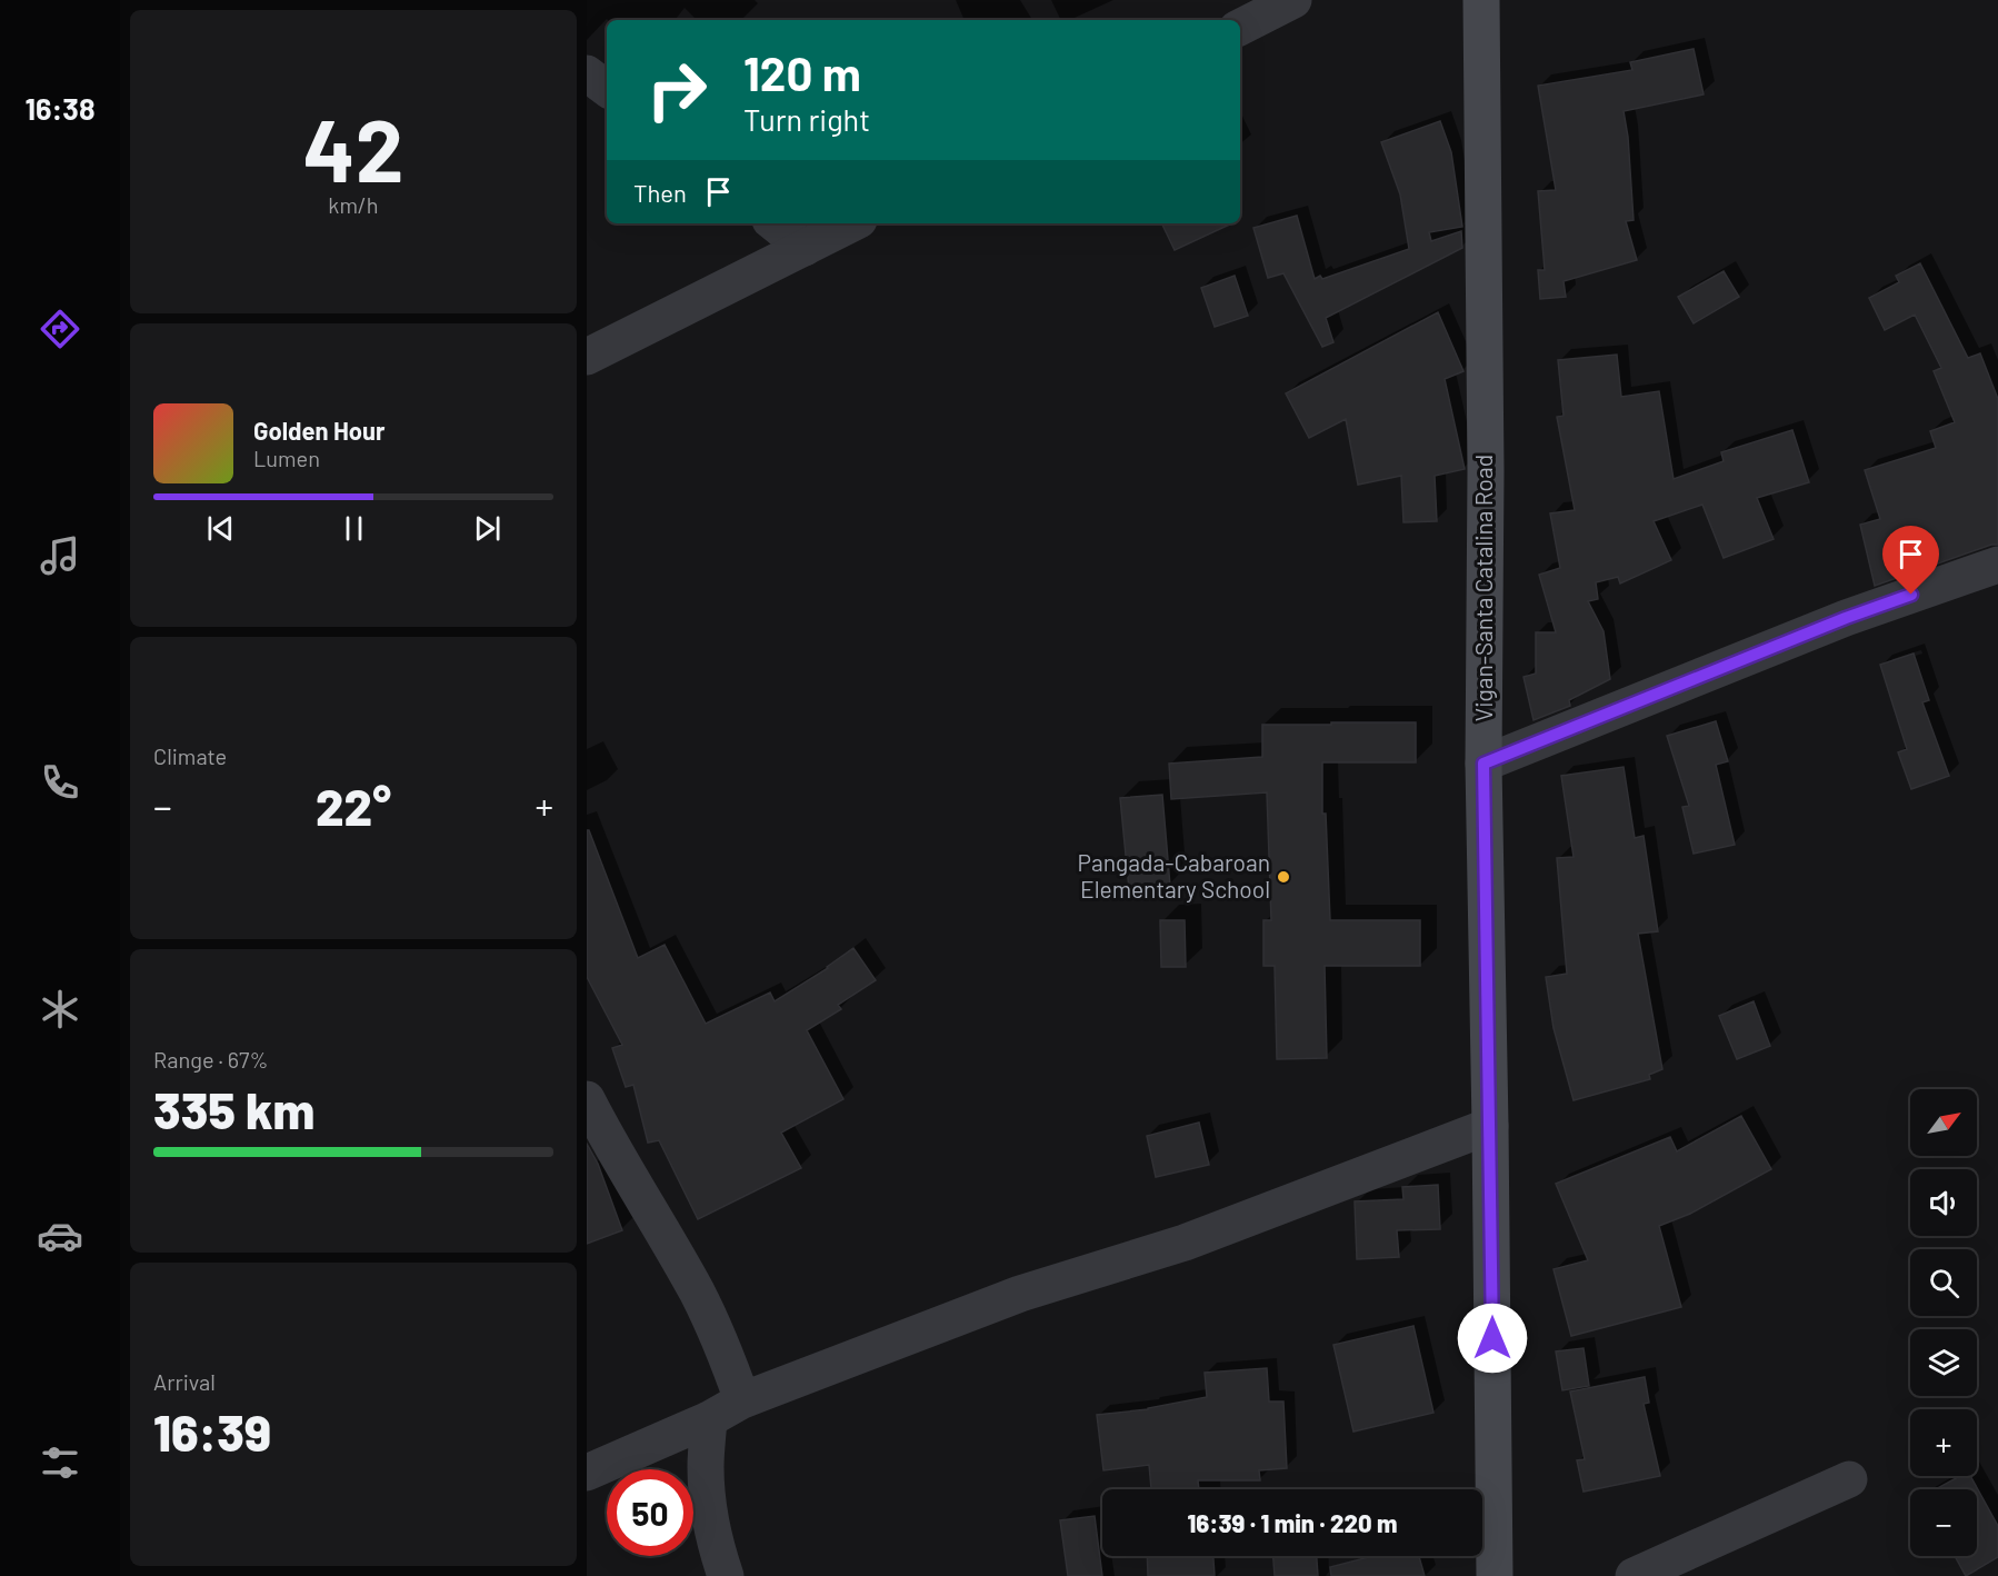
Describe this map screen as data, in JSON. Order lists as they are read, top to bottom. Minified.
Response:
{"streets":{"main road":["Vigan-Santa Catalina Road"]},"places":["Pangada-Cabaroan Elementary School"],"north":"top right","page":{"tabs":"16:38","tile":[["42","km/h"],"Climate",["Range · 67%","335 km"],["Arrival","16:39"]],"turn":["120 m","Turn right"],"then":"Then","song":["Golden Hour","Lumen"],"heat":["−","22°","+"],"map_buttons":["+","−"],"limit":"50","trip":"16:39 · 1 min · 220 m"}}
